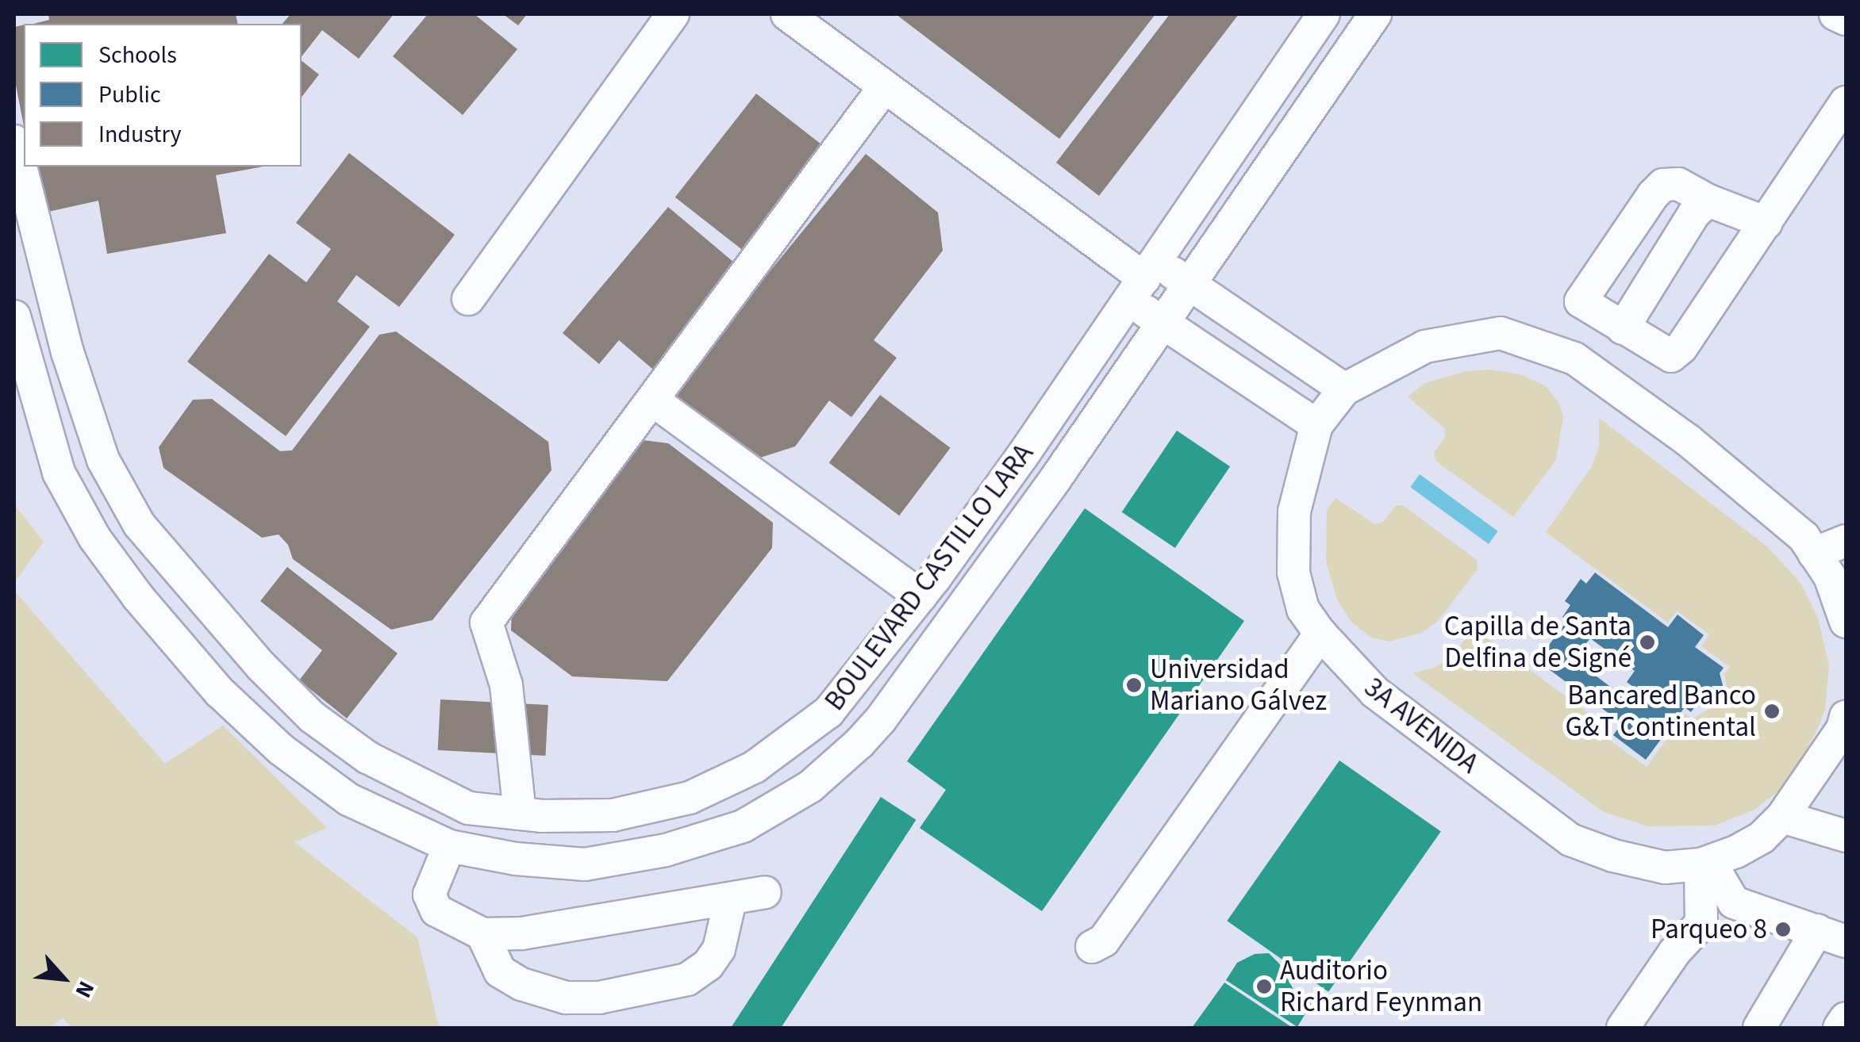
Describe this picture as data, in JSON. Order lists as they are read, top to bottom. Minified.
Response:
{"streets":{"street":["BOULEVARD CASTILLO LARA","3A AVENIDA"]},"places":["Capilla de Santa Delfina de Signé","Universidad Mariano Gálvez","Bancared Banco G&T Continental","Parqueo 8","Auditorio Richard Feynman"],"legend":["Schools","Public","Industry"],"north":"bottom right"}
